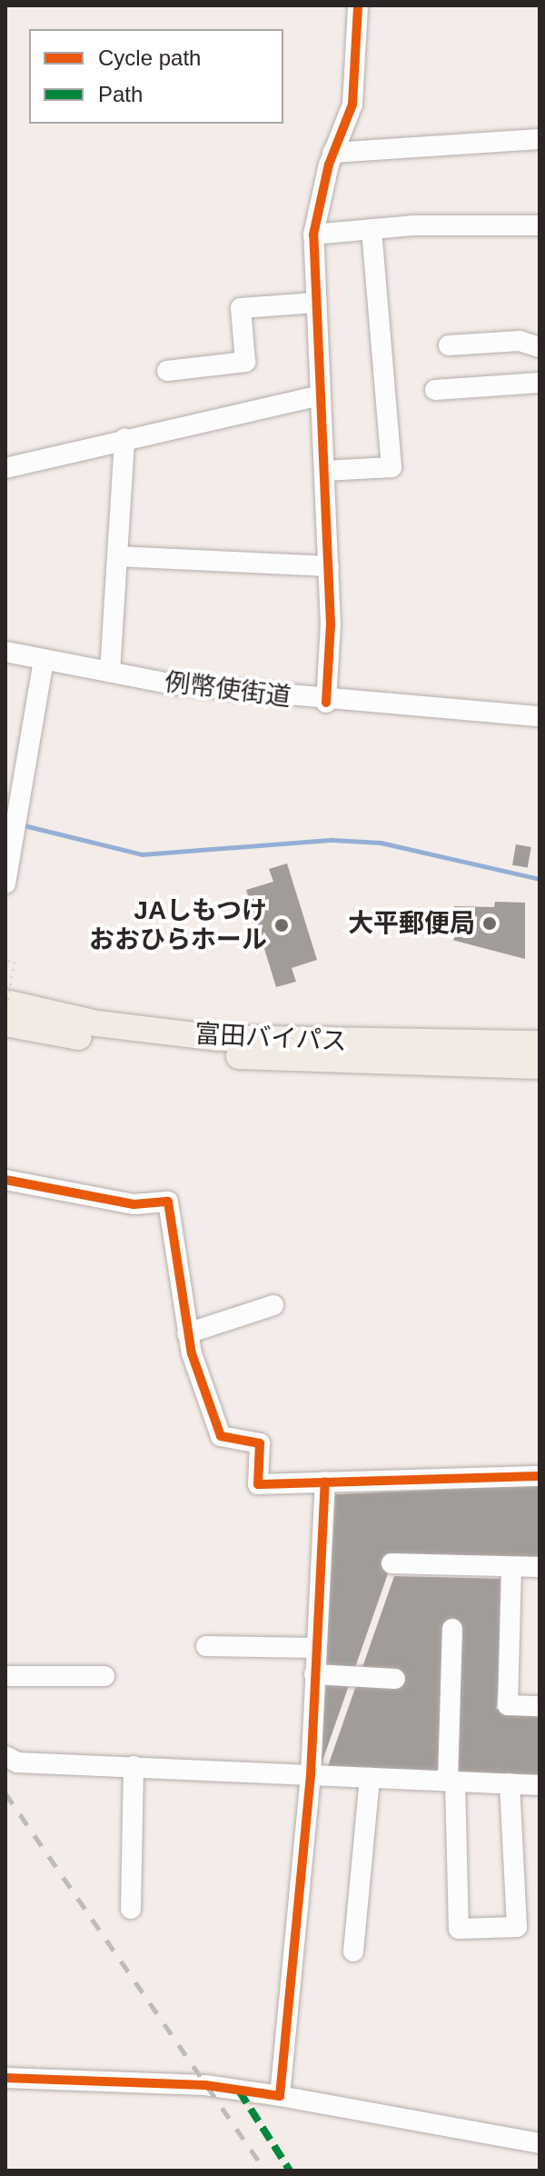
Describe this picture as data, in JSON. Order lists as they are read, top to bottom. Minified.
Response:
{"streets":{"main road":["富田バイパス"],"street":["例幣使街道"]},"places":["大平郵便局","JAしもつけ おおひらホール"],"legend":["Cycle path","Path"]}
